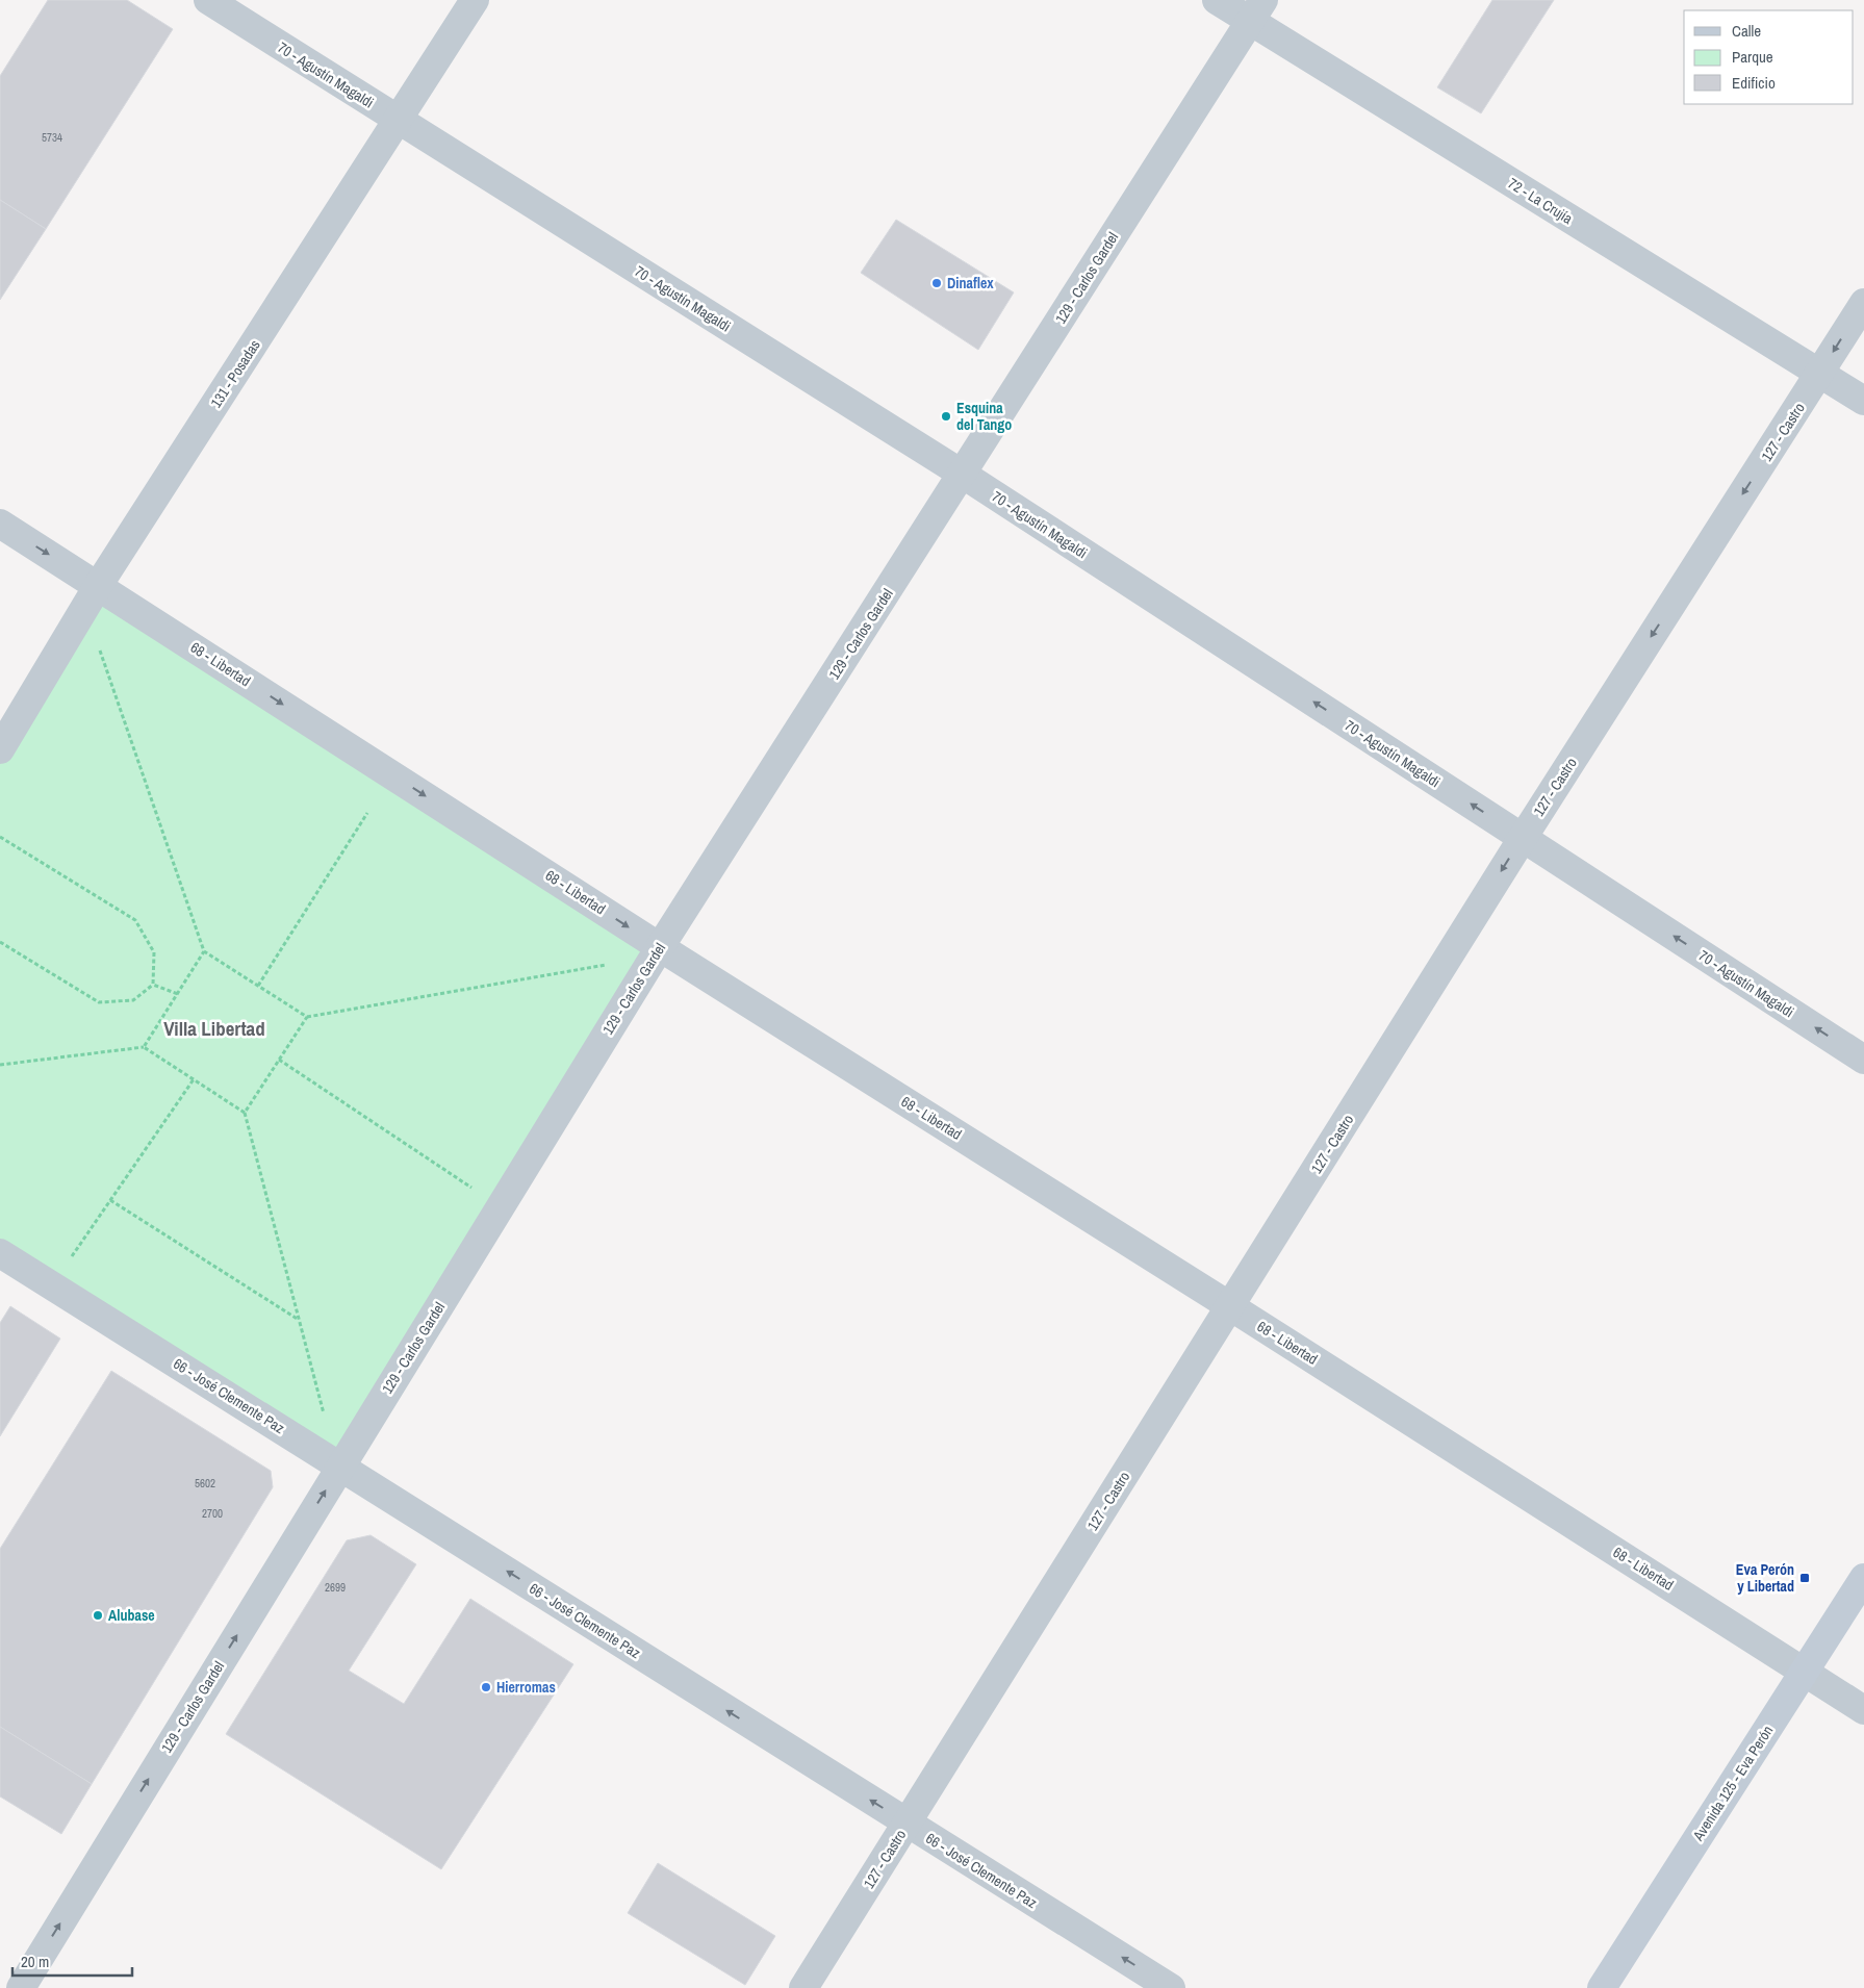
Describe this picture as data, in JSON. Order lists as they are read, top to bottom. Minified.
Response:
{"streets":{"main road":["Avenida 125 - Eva Perón"],"street":["70 - Agustín Magaldi","72 - La Crujía","129 - Carlos Gardel","131 - Posadas","127 - Castro","68 - Libertad","66 - José Clemente Paz"]},"crossings":[["70 - Agustín Magaldi","129 - Carlos Gardel"],["70 - Agustín Magaldi","131 - Posadas"],["70 - Agustín Magaldi","127 - Castro"],["72 - La Crujía","129 - Carlos Gardel"],["72 - La Crujía","127 - Castro"],["129 - Carlos Gardel","68 - Libertad"],["129 - Carlos Gardel","66 - José Clemente Paz"],["131 - Posadas","68 - Libertad"],["127 - Castro","68 - Libertad"],["127 - Castro","66 - José Clemente Paz"],["68 - Libertad","Avenida 125 - Eva Perón"]],"one_way":["70 - Agustín Magaldi","127 - Castro","68 - Libertad","66 - José Clemente Paz"],"districts":["Villa Libertad"],"places":{"other":["Dinaflex","Esquina del Tango","Alubase","Hierromas"],"transit":["Eva Perón y Libertad"]},"house_numbers":["5734","5602","2700","2699"],"legend":["Calle","Parque","Edificio"],"scale_bar":"20 m"}
